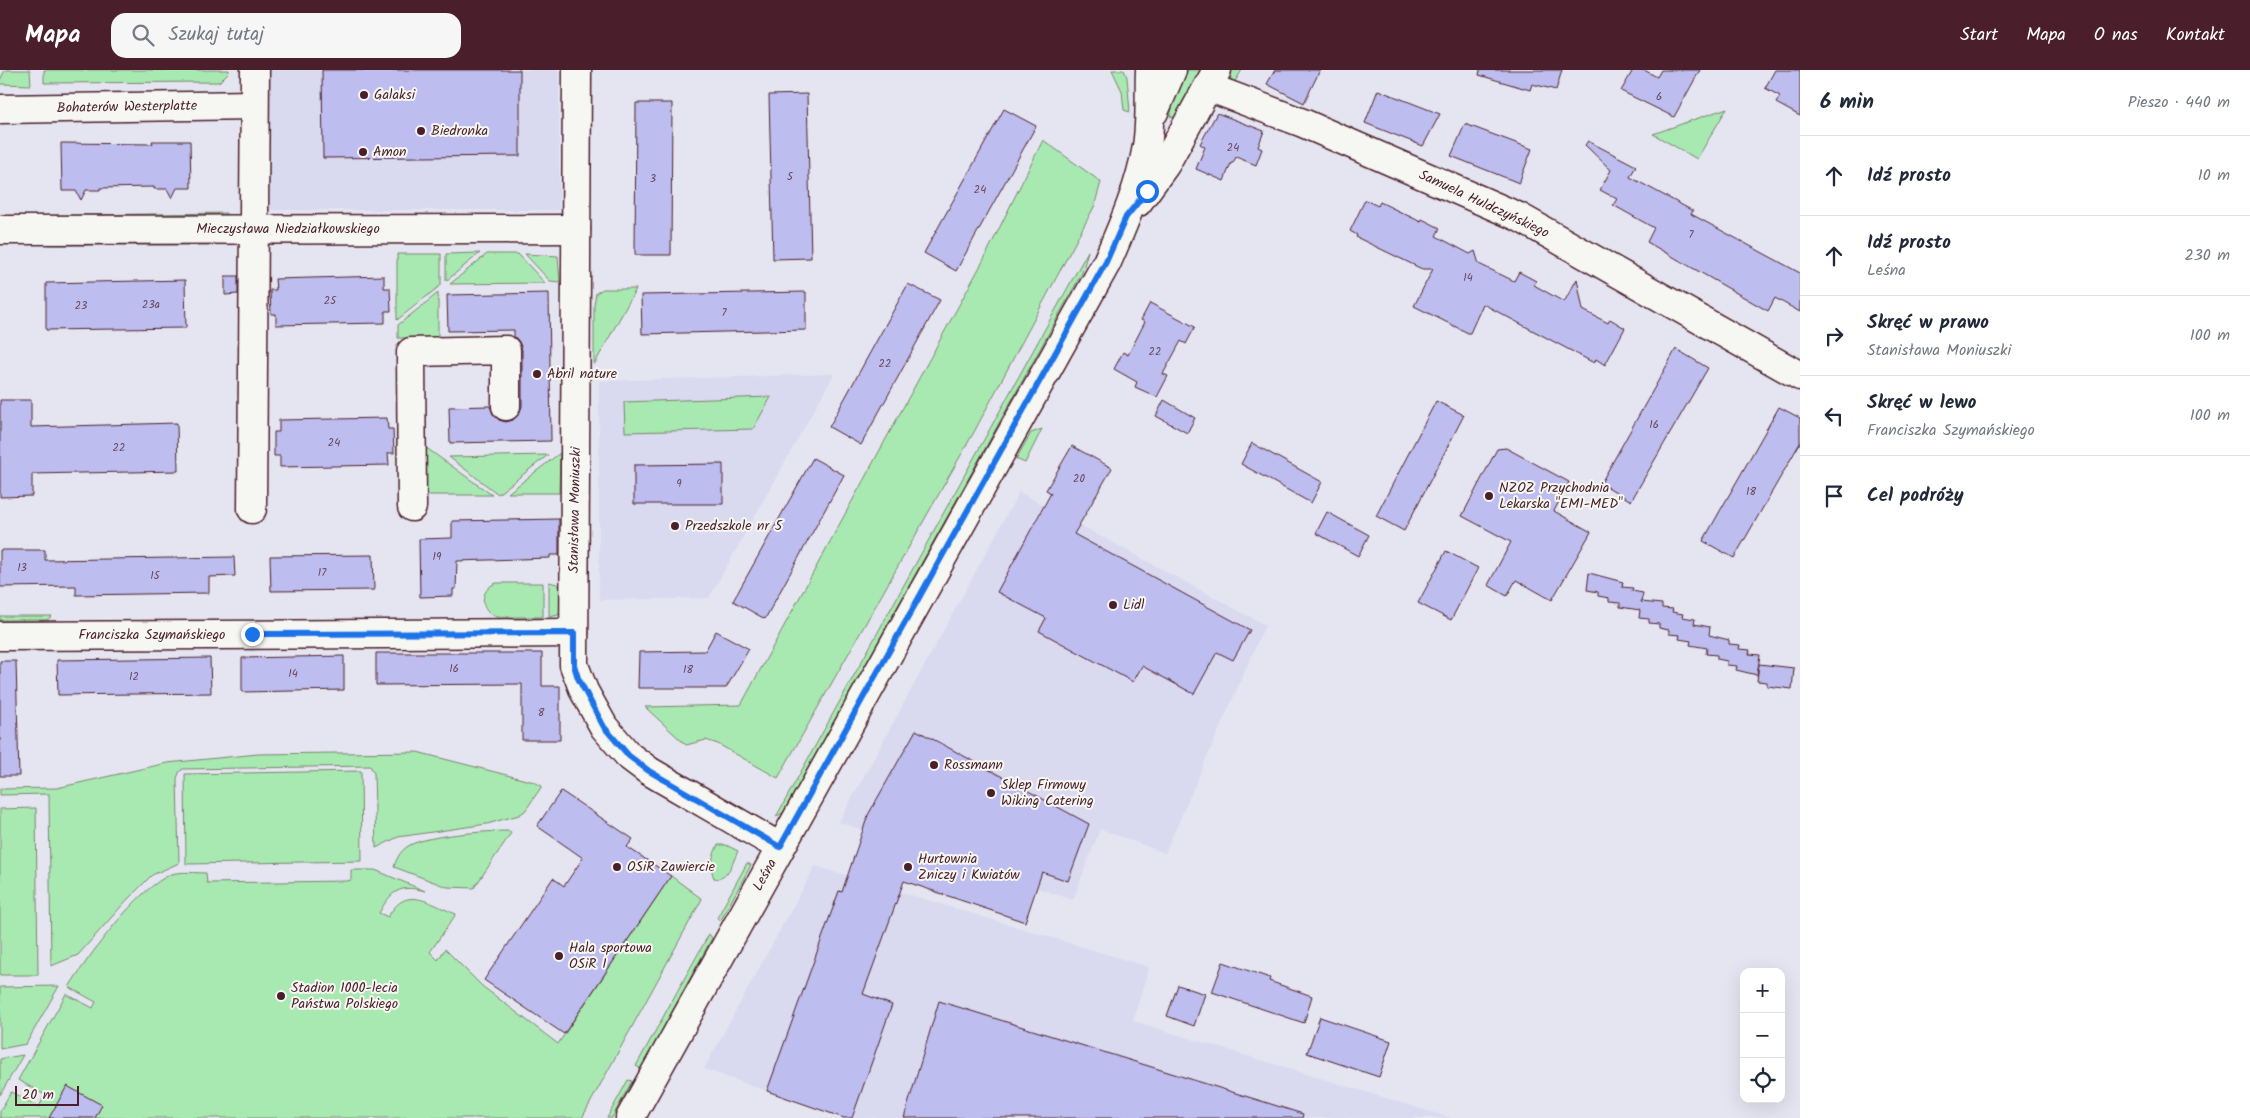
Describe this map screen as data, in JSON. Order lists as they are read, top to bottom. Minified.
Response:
{"streets":{"street":["Bohaterów Westerplatte","Samuela Huldczyńskiego","Mieczysława Niedziałkowskiego","Stanisława Moniuszki","Franciszka Szymańskiego","Leśna"]},"crossings":[["Mieczysława Niedziałkowskiego","Stanisława Moniuszki"],["Stanisława Moniuszki","Franciszka Szymańskiego"],["Stanisława Moniuszki","Leśna"]],"places":["Galaksi","Biedronka","Amon","Abril nature","NZOZ Przychodnia Lekarska \"EMI-MED\"","Przedszkole nr 5","Lidl","Rossmann","Sklep Firmowy Wiking Catering","OSiR Zawiercie","Hurtownia Zniczy i Kwiatów","Hala sportowa OSiR I","Stadion 1000-lecia Państwa Polskiego"],"house_numbers":["6","24","5","3","24","7","14","25","23a","23","7","22","22","16","24","22","20","9","18","19","13","17","15","16","18","14","12","8"],"scale_bar":"20 m","page":{"header":"Mapa","search":"Szukaj tutaj","nav":["Start","Mapa","O nas","Kontakt"],"heading":["6 min","Pieszo · 440 m"],"list":[["Idź prosto","10 m"],["Idź prosto","Leśna","230 m"],["Skręć w prawo","Stanisława Moniuszki","100 m"],["Skręć w lewo","Franciszka Szymańskiego","100 m"],"Cel podróży"],"map_buttons":["+","−"],"scale":"20 m"}}
